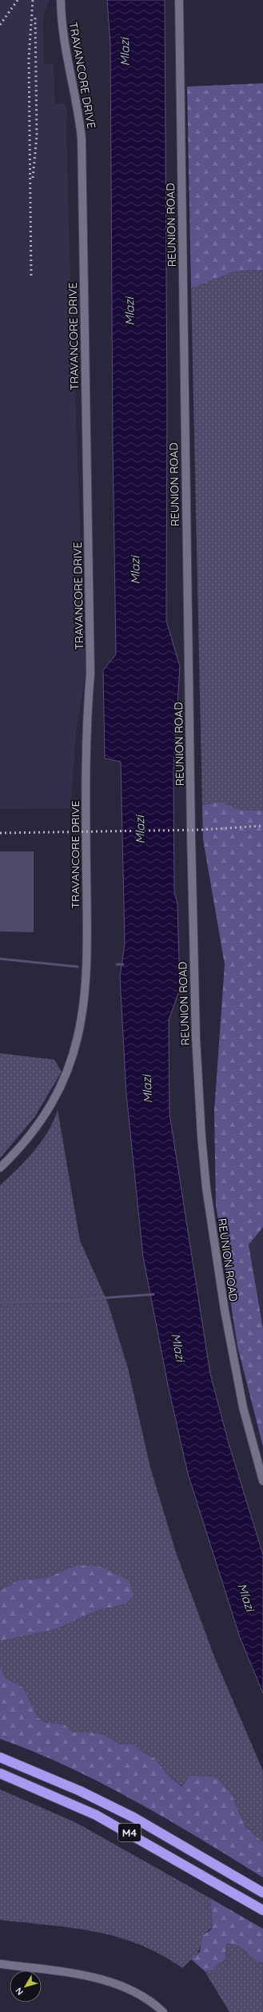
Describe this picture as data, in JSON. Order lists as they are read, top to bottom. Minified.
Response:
{"streets":{"highway":["M4"],"street":["TRAVANCORE DRIVE","REUNION ROAD"]},"water":["Mlazi"],"north":"bottom left"}
